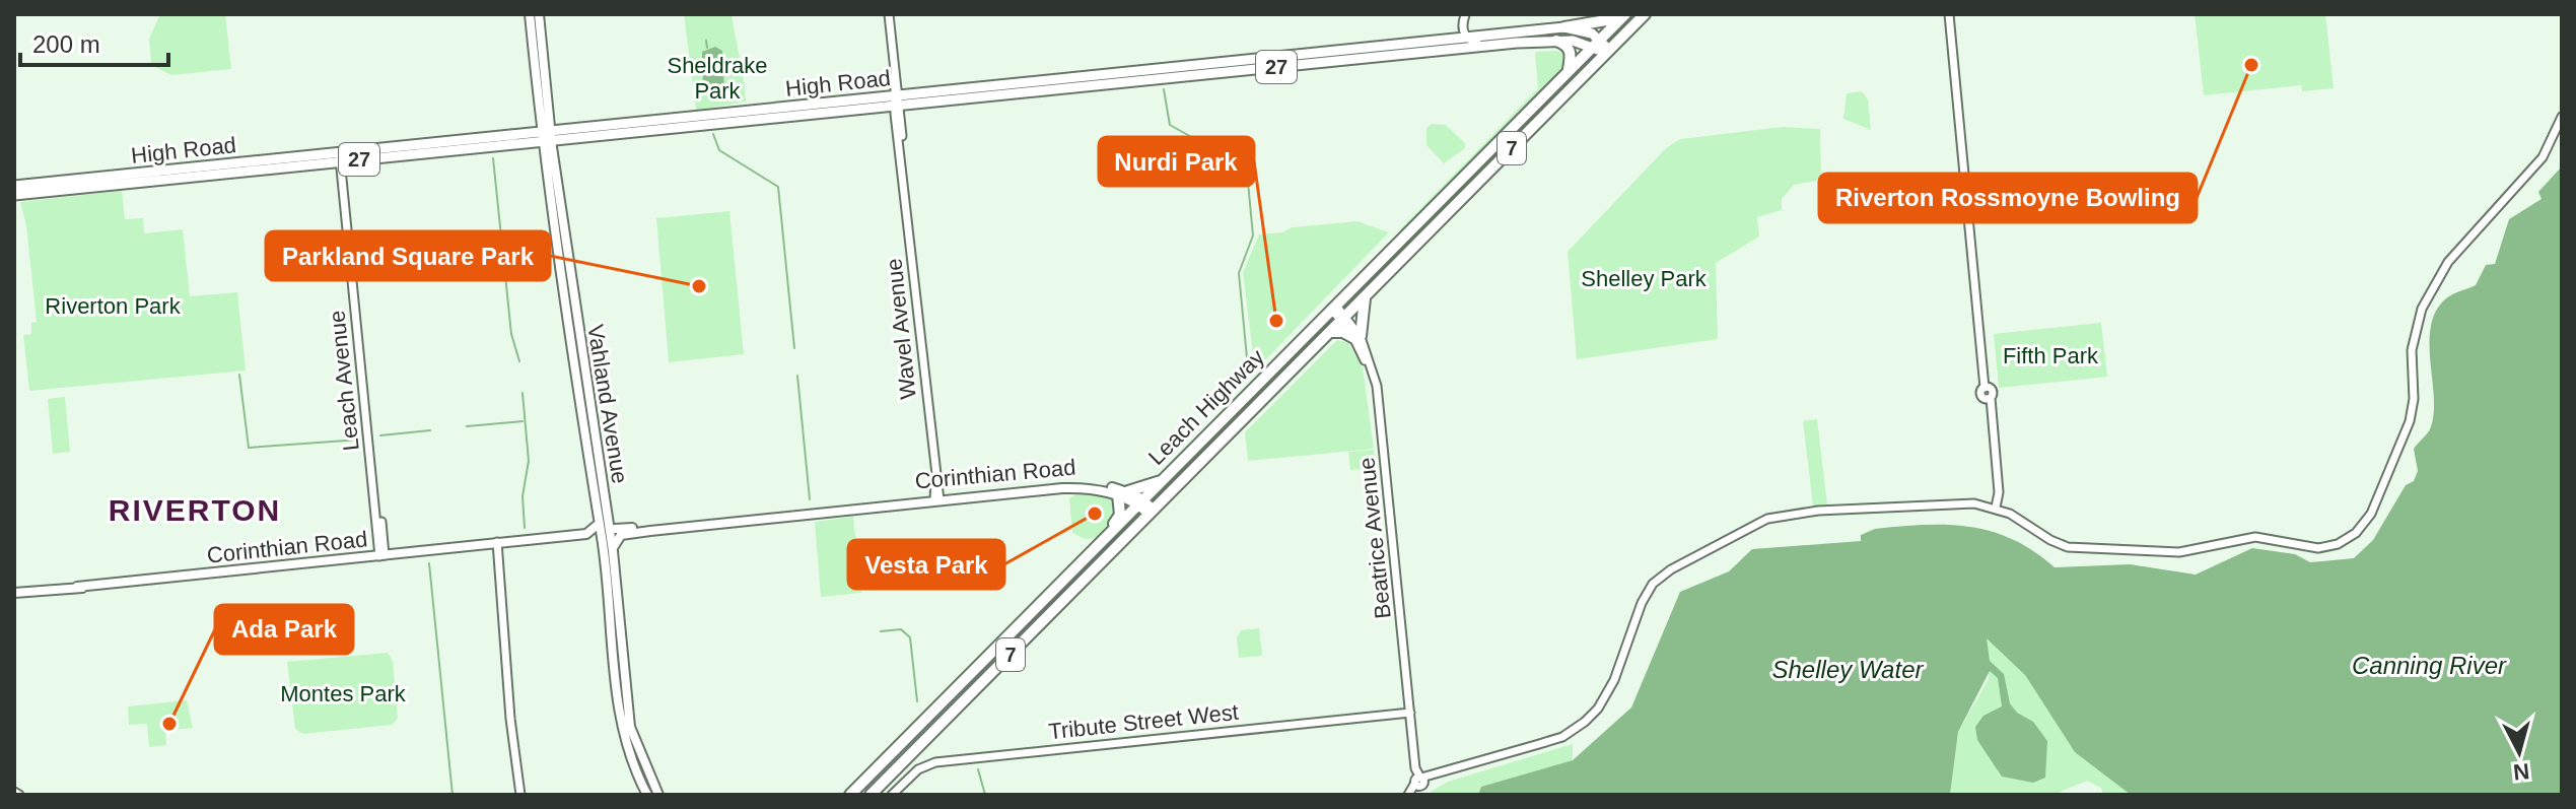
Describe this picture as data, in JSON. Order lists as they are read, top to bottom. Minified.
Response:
{"streets":{"highway":["27","7","Leach Highway"],"main road":["High Road","Vahland Avenue","Corinthian Road"],"street":["Wavel Avenue","Leach Avenue","Beatrice Avenue","Tribute Street West"]},"crossings":[["27","High Road"],["27","Leach Highway"],["High Road","Wavel Avenue"],["High Road","Leach Avenue"],["High Road","Vahland Avenue"],["High Road","Leach Highway"],["Wavel Avenue","Corinthian Road"],["Leach Avenue","Corinthian Road"],["Vahland Avenue","Corinthian Road"],["Leach Highway","Corinthian Road"],["Leach Highway","Beatrice Avenue"],["Beatrice Avenue","Tribute Street West"]],"districts":["RIVERTON"],"water":["Canning River","Shelley Water"],"parks":["Sheldrake Park","Shelley Park","Riverton Park","Fifth Park","Montes Park"],"places":["Riverton Rossmoyne Bowling","Parkland Square Park","Nurdi Park","Vesta Park","Ada Park"],"scale_bar":"200 m","north":"bottom"}
